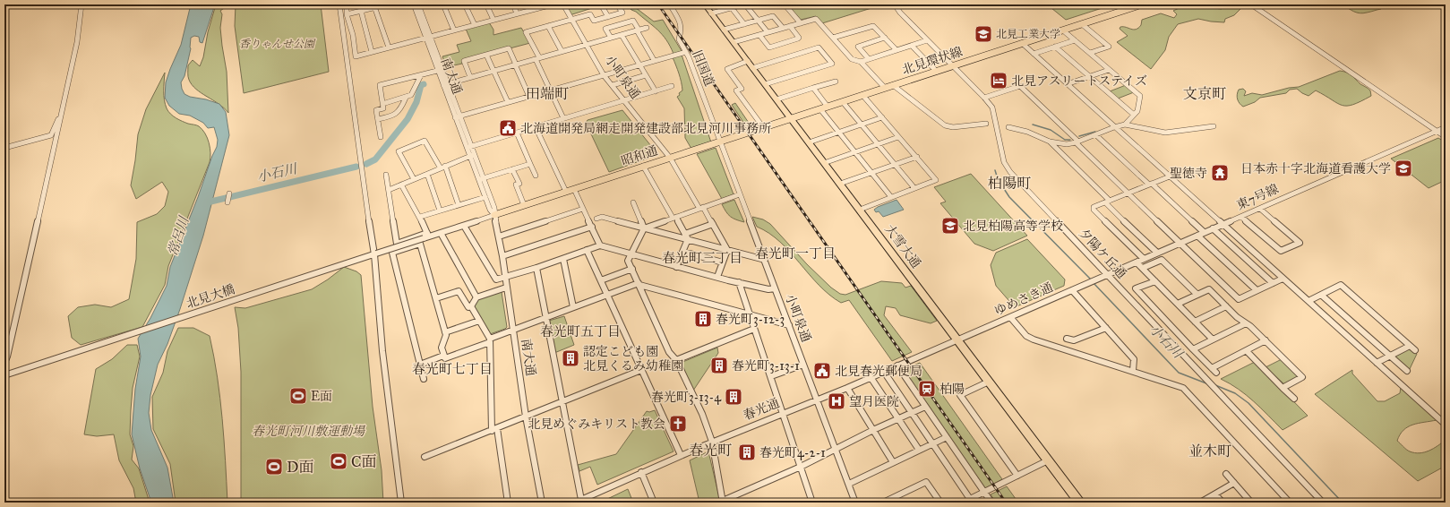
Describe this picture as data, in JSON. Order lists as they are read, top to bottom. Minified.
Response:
{"streets":{"highway":["大雪大通"],"main road":["北見環状線","昭和通"],"street":["旧国道","南大通","小町泉通","東7号線","夕陽ケ丘通","北見大橋","ゆめさき通","春光通"]},"crossings":[["北見環状線","昭和通"],["北見環状線","大雪大通"],["北見環状線","夕陽ケ丘通"],["旧国道","小町泉通"],["旧国道","昭和通"],["南大通","昭和通"],["小町泉通","昭和通"],["小町泉通","春光通"],["昭和通","大雪大通"],["東7号線","夕陽ケ丘通"],["東7号線","ゆめさき通"],["大雪大通","ゆめさき通"],["大雪大通","春光通"],["ゆめさき通","春光通"]],"districts":["田端町","文京町","柏陽町","春光町一丁目","春光町三丁目","春光町五丁目","春光町七丁目","春光町","並木町"],"water":["小石川","常呂川"],"parks":["香りゃんせ公園","春光町河川敷運動場"],"places":{"school or university":["北見工業大学","日本赤十字北海道看護大学","北見柏陽高等学校"],"hotel":["北見アスリートステイズ"],"public building":["北海道開発局網走開発建設部北見河川事務所","北見春光郵便局"],"temple":["聖徳寺"],"building":["春光町3-12-3","認定こども園 北見くるみ幼稚園","春光町3-13-1","春光町3-13-4","春光町4-2-1"],"station":["柏陽"],"sports":["E面","C面","D面"],"hospital":["望月医院"],"church":["北見めぐみキリスト教会"]}}
